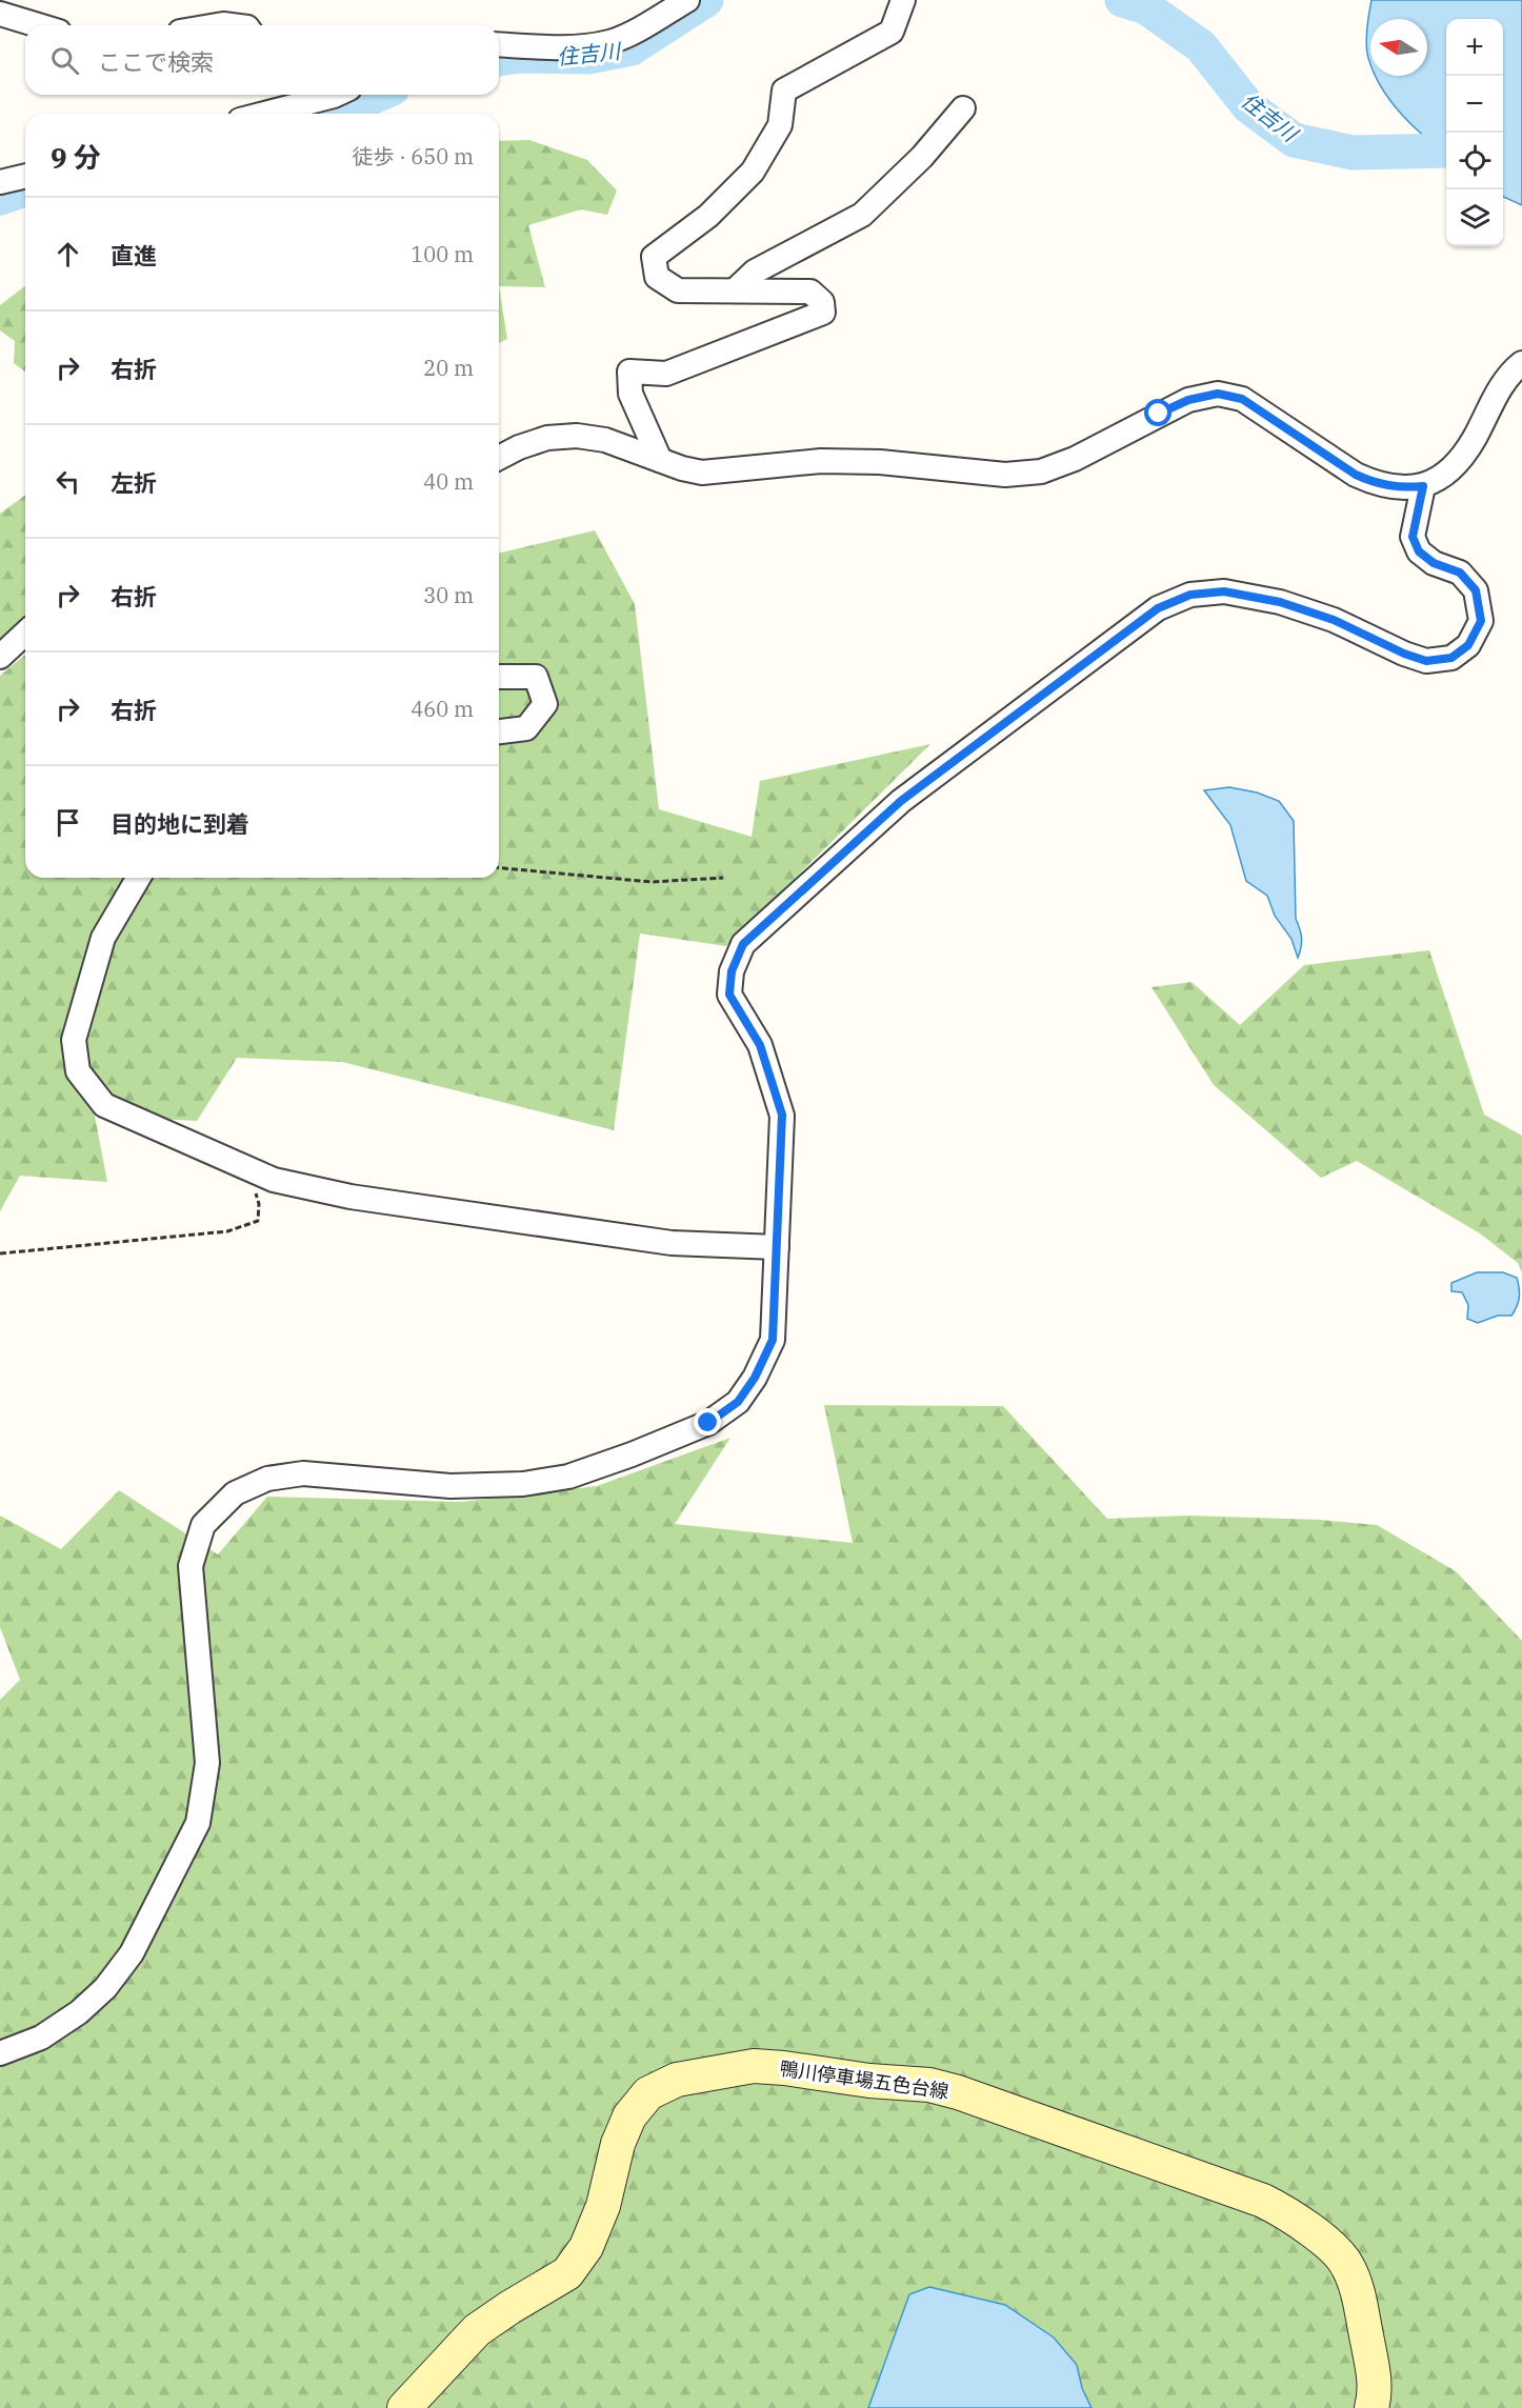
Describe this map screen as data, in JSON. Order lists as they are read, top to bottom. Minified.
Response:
{"streets":{"main road":["鴨川停車場五色台線"]},"water":["住吉川"],"north":"left","page":{"map_buttons":["+","−"],"search":"ここで検索","heading":["9 分","徒歩 · 650 m"],"list":[["直進","100 m"],["右折","20 m"],["左折","40 m"],["右折","30 m"],["右折","460 m"],"目的地に到着"]}}
